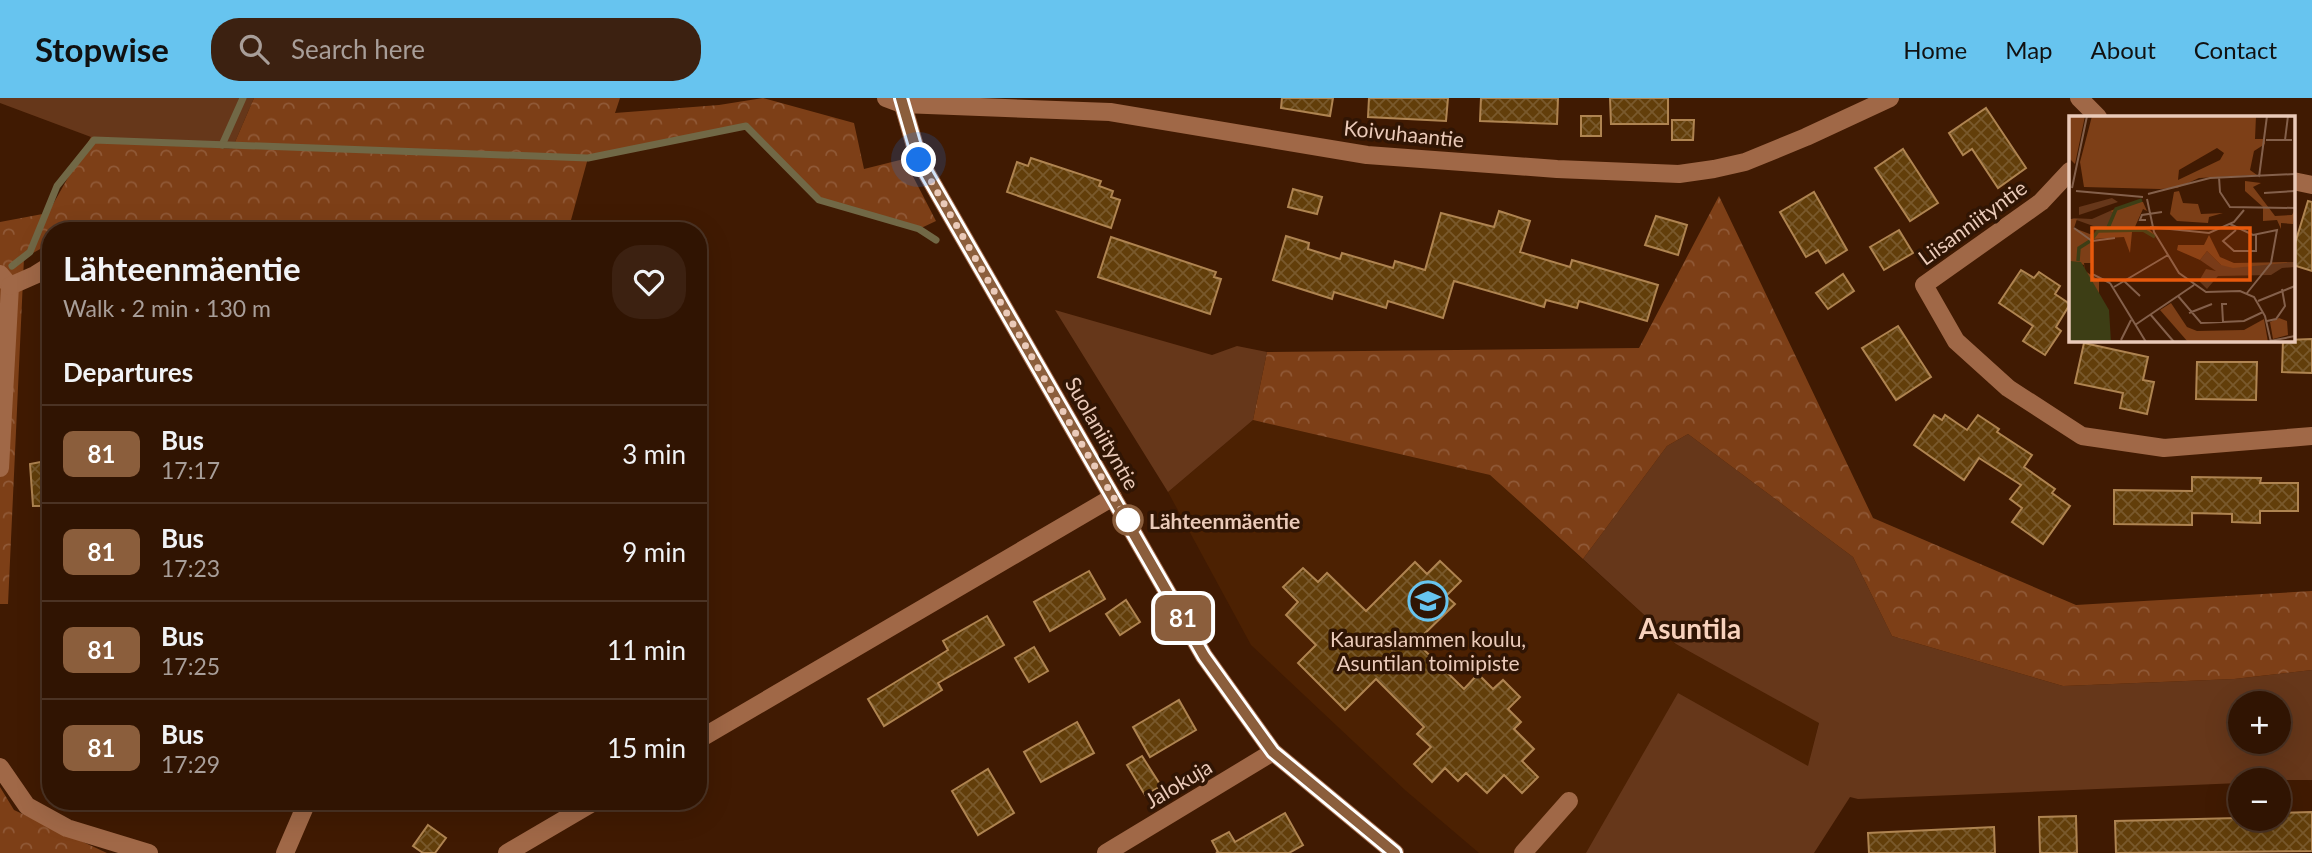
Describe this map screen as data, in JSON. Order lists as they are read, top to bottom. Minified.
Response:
{"streets":{"street":["Koivuhaantie","Liisanniityntie","Suolaniityntie","Jalokuja"]},"crossings":[["Koivuhaantie","Suolaniityntie"],["Suolaniityntie","Jalokuja"]],"districts":["Asuntila"],"places":{"other":["Lähteenmäentie"],"school or university":["Kauraslammen koulu, Asuntilan toimipiste"]},"lines":["bus line 81"],"page":{"header":"Stopwise","search":"Search here","nav":["Home","Map","About","Contact"],"on_map":"81","heading":[["Lähteenmäentie","Walk · 2 min · 130 m"],"Departures"],"list":[{"mark":"81","name":"Bus","note":"17:17","value":"3 min"},{"mark":"81","name":"Bus","note":"17:23","value":"9 min"},{"mark":"81","name":"Bus","note":"17:25","value":"11 min"},{"mark":"81","name":"Bus","note":"17:29","value":"15 min"}],"map_buttons":["+","−"]}}
